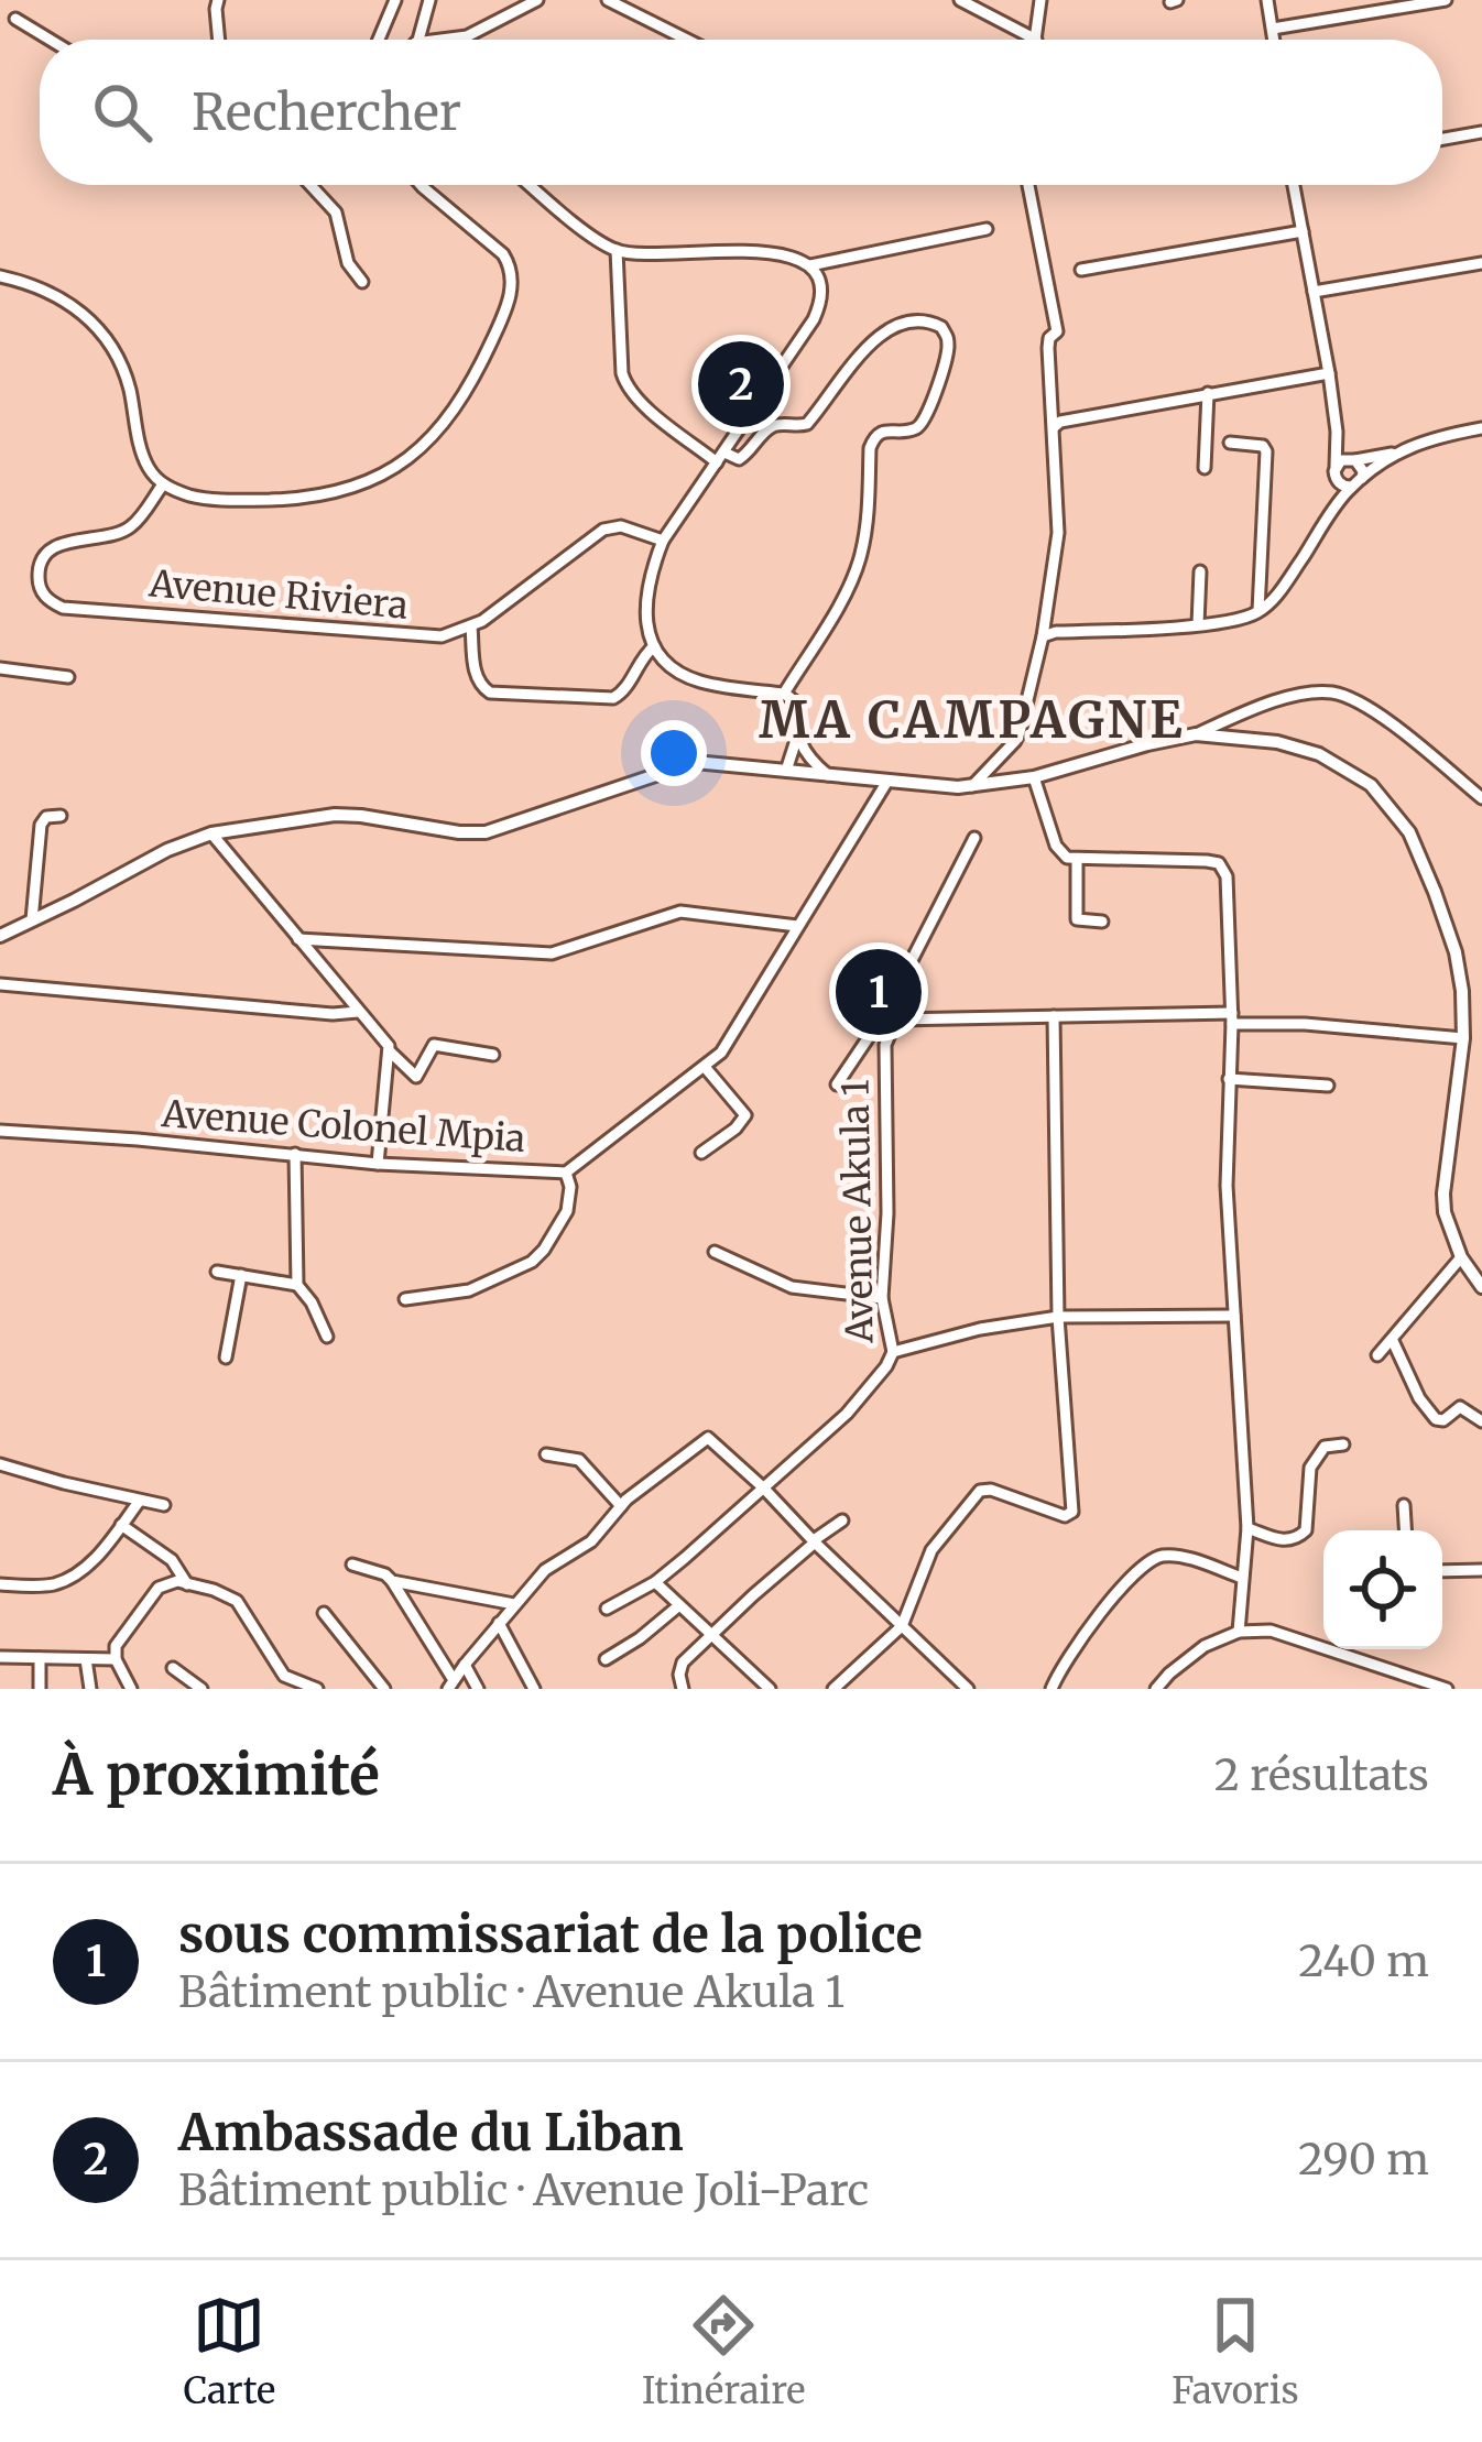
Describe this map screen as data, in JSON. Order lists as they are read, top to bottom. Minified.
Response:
{"streets":{"street":["Avenue Riviera","Avenue Colonel Mpia","Avenue Akula 1"]},"districts":["MA CAMPAGNE"],"page":{"search":"Rechercher","pins":["2","1"],"heading":["À proximité","2 résultats"],"list":[{"mark":"1","name":"sous commissariat de la police","note":"Bâtiment public · Avenue Akula 1","value":"240 m"},{"mark":"2","name":"Ambassade du Liban","note":"Bâtiment public · Avenue Joli-Parc","value":"290 m"}],"nav":["Carte","Itinéraire","Favoris"]}}
